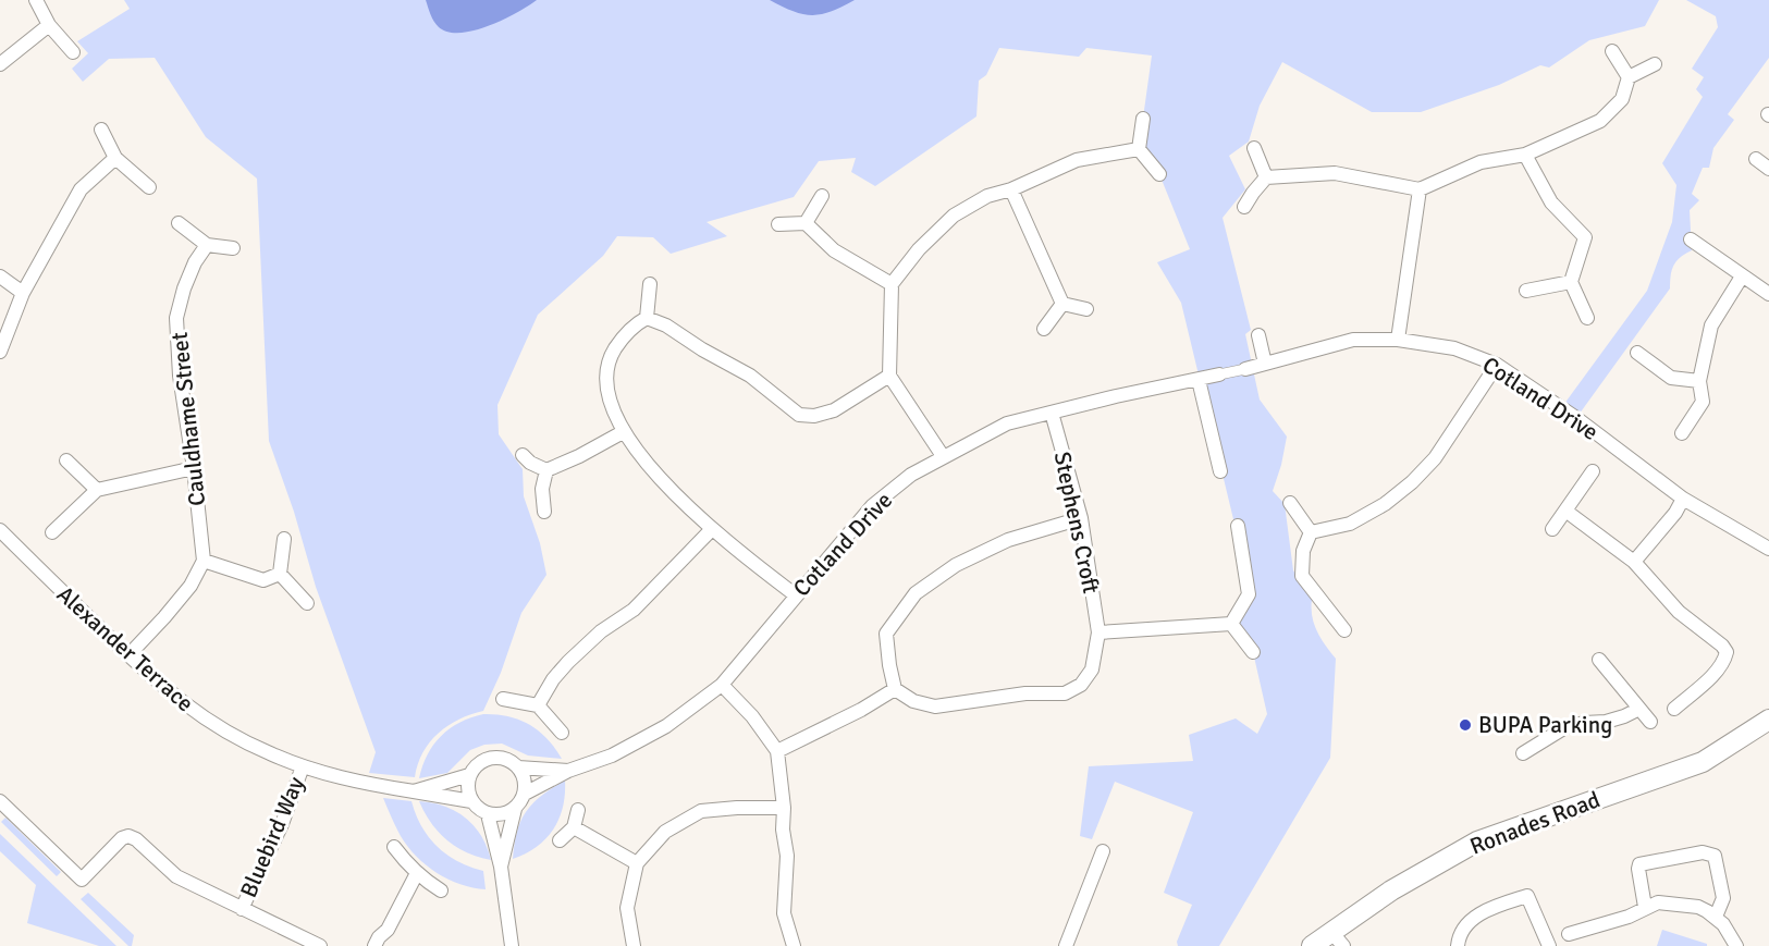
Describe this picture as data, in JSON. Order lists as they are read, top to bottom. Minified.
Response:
{"streets":{"main road":["Ronades Road"],"street":["Cotland Drive","Cauldhame Street","Stephens Croft","Alexander Terrace","Bluebird Way"]},"crossings":[["Cotland Drive","Stephens Croft"],["Cotland Drive","Alexander Terrace"],["Alexander Terrace","Bluebird Way"]],"places":["BUPA Parking"]}
